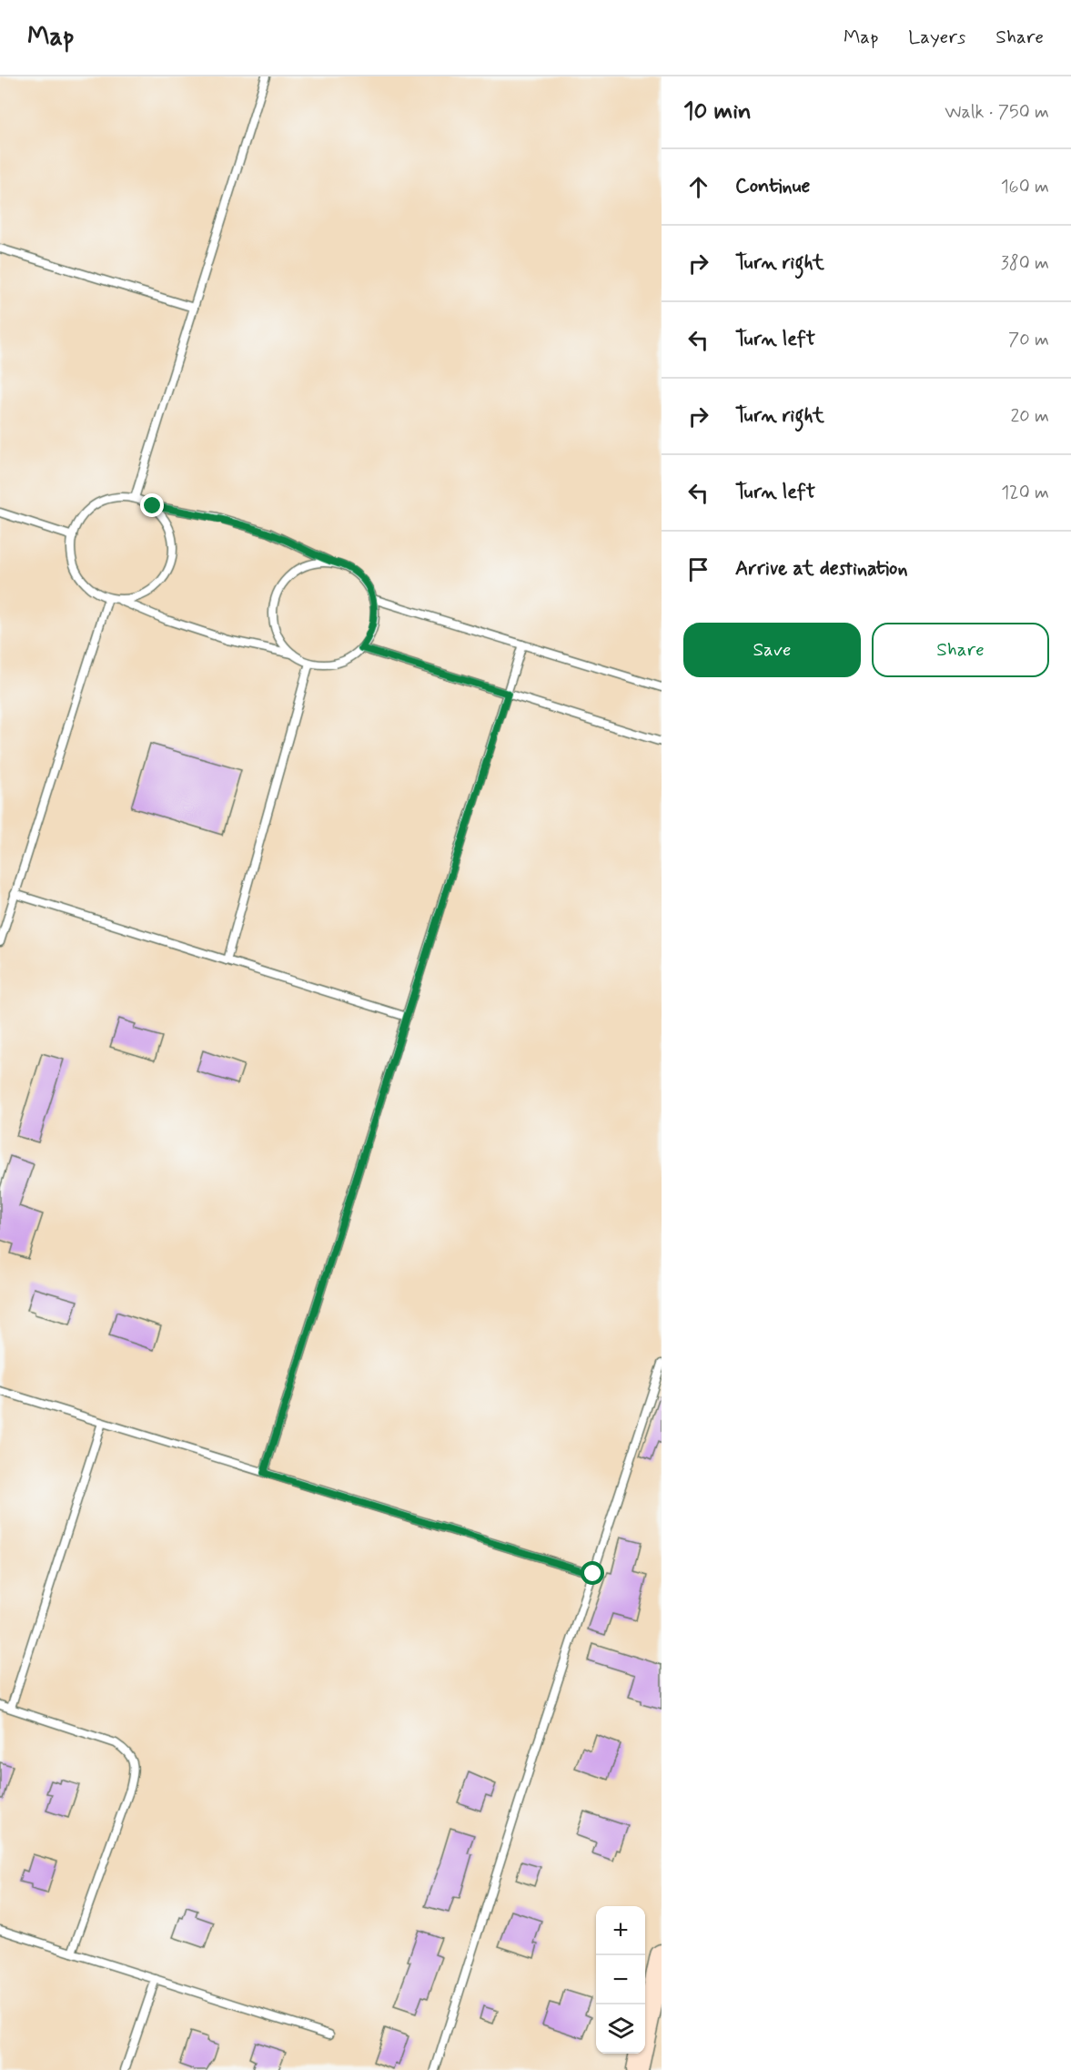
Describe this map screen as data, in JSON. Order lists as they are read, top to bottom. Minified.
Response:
{"page":{"header":"Map","nav":["Map","Layers","Share"],"heading":["10 min","Walk · 750 m"],"list":[["Continue","160 m"],["Turn right","380 m"],["Turn left","70 m"],["Turn right","20 m"],["Turn left","120 m"],"Arrive at destination"],"buttons":["Save","Share"],"map_buttons":["+","−"]}}
